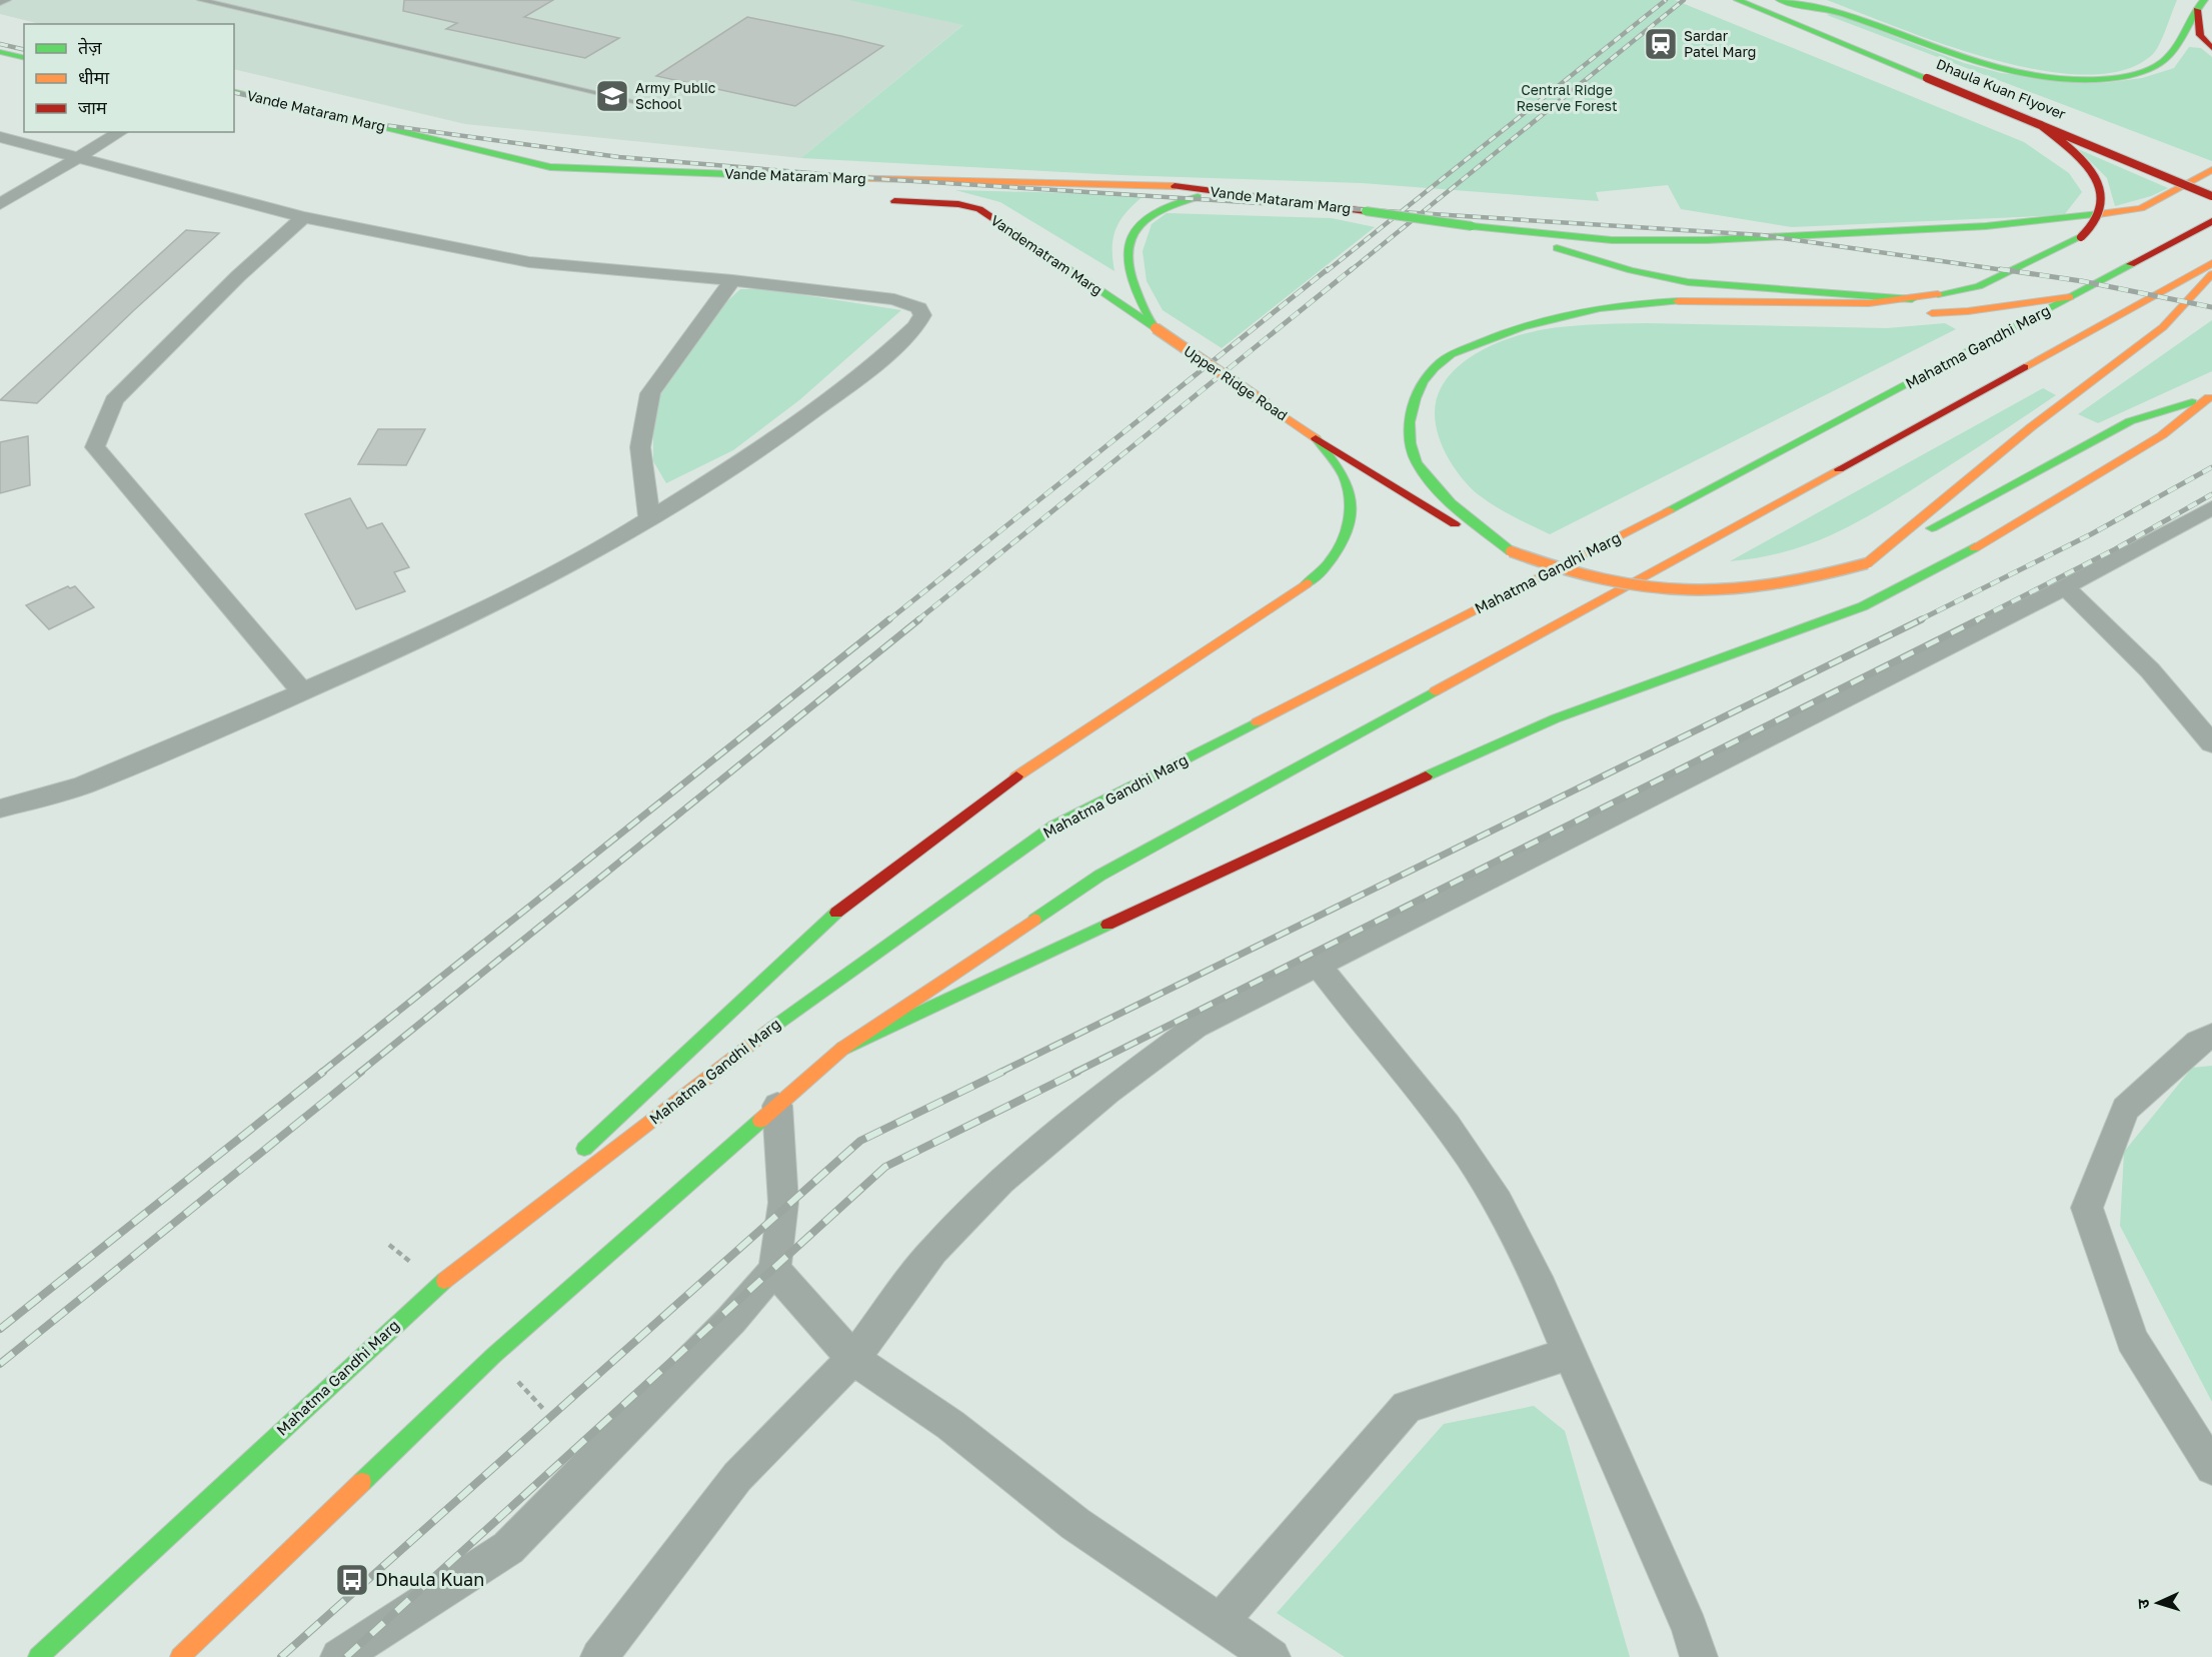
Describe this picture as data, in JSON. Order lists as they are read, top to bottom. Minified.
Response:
{"streets":{"main road":["Dhaula Kuan Flyover","Vande Mataram Marg","Vandematram Marg","Mahatma Gandhi Marg","Upper Ridge Road"]},"crossings":[["Vandematram Marg","Upper Ridge Road"]],"parks":["Central Ridge Reserve Forest"],"places":{"station":["Sardar Patel Marg"],"school or university":["Army Public School"],"bus stop":["Dhaula Kuan"]},"legend":["तेज़","धीमा","जाम"],"north":"left"}
